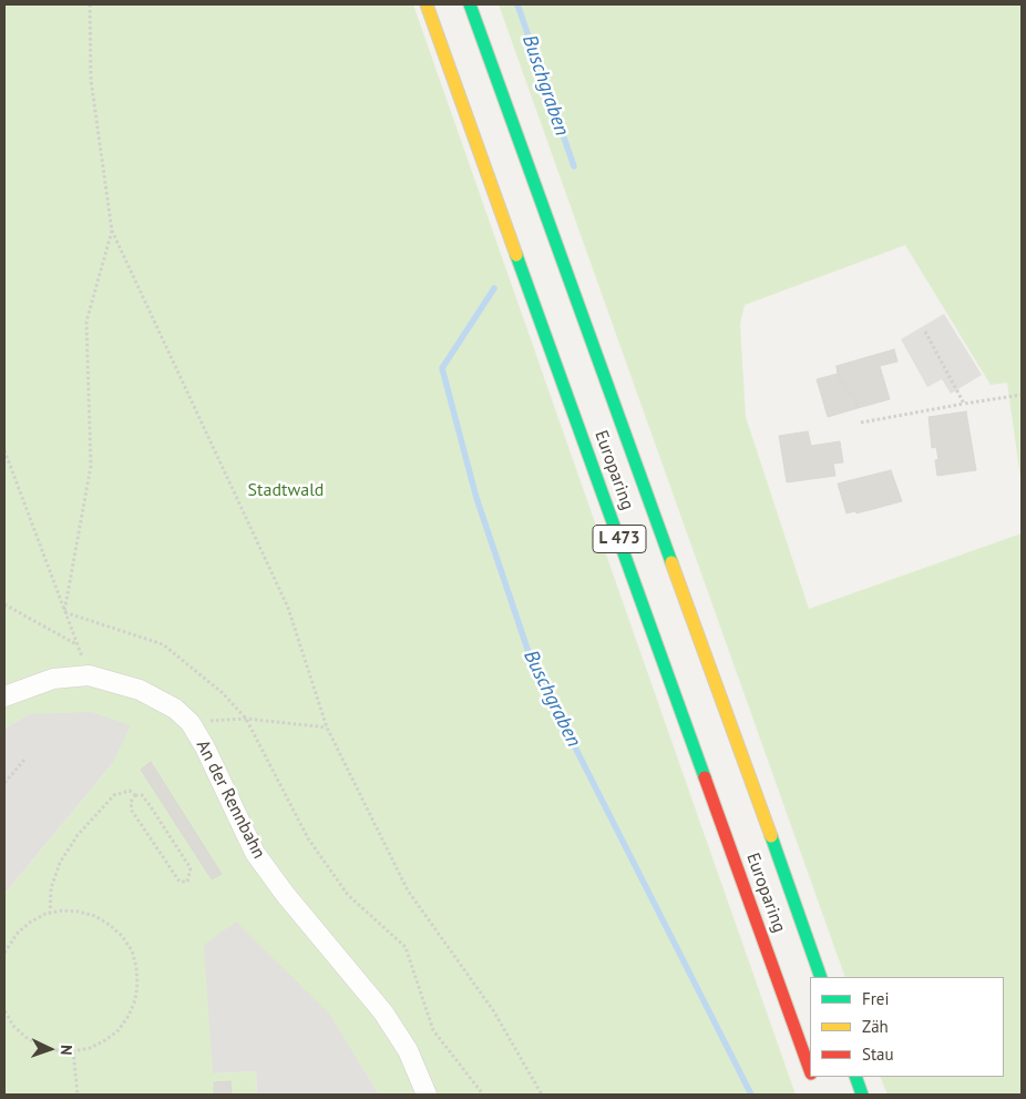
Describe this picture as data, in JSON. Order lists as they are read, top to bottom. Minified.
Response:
{"streets":{"main road":["Europaring","L 473"],"street":["An der Rennbahn"]},"water":["Buschgraben"],"parks":["Stadtwald"],"legend":["Frei","Zäh","Stau"],"north":"right"}
